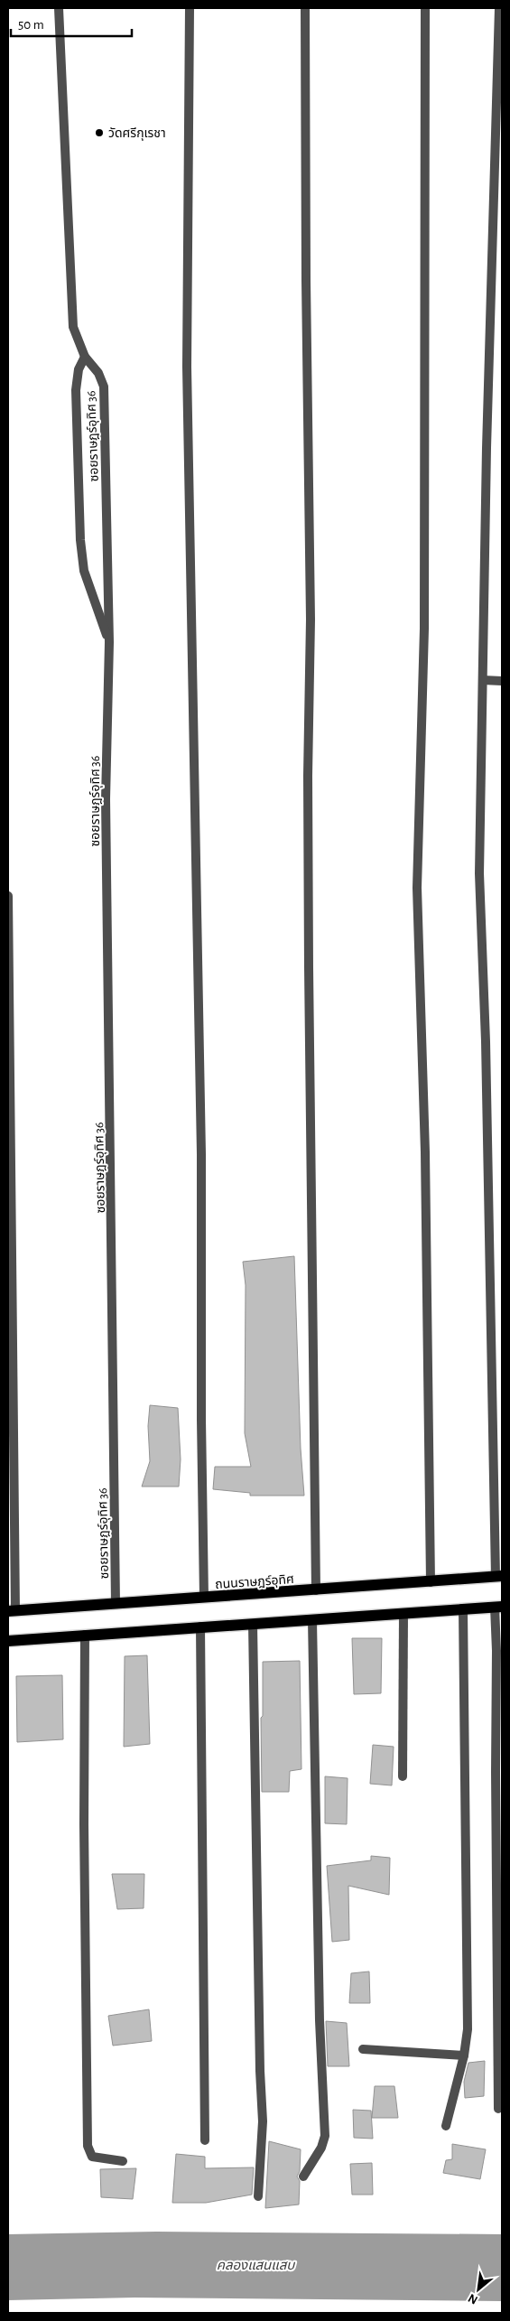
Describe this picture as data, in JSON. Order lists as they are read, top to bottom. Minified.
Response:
{"streets":{"main road":["ถนนราษฎร์อุทิศ"],"street":["ซอยราษฎร์อุทิศ 36"]},"crossings":[["ซอยราษฎร์อุทิศ 36","ถนนราษฎร์อุทิศ"]],"water":["คลองแสนแสบ"],"places":["วัดศรีกุเรชา"],"scale_bar":"50 m","north":"bottom left"}
